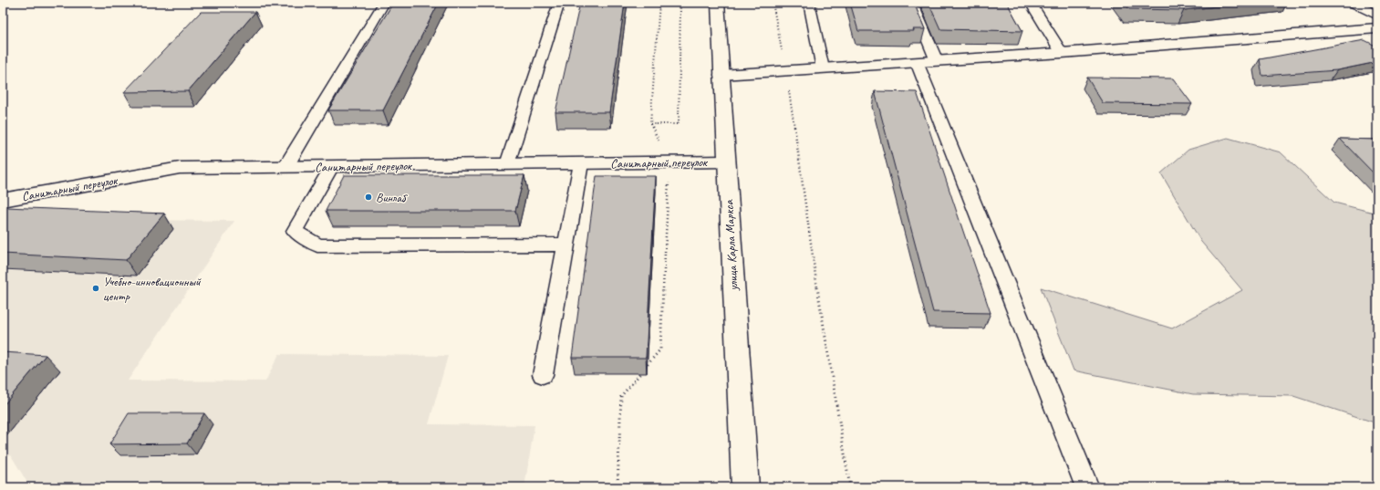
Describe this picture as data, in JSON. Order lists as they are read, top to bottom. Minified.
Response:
{"streets":{"main road":["Санитарный переулок","улица Карла Маркса"]},"crossings":[["Санитарный переулок","улица Карла Маркса"]],"places":["Винлаб","Учебно-инновационный центр"]}
